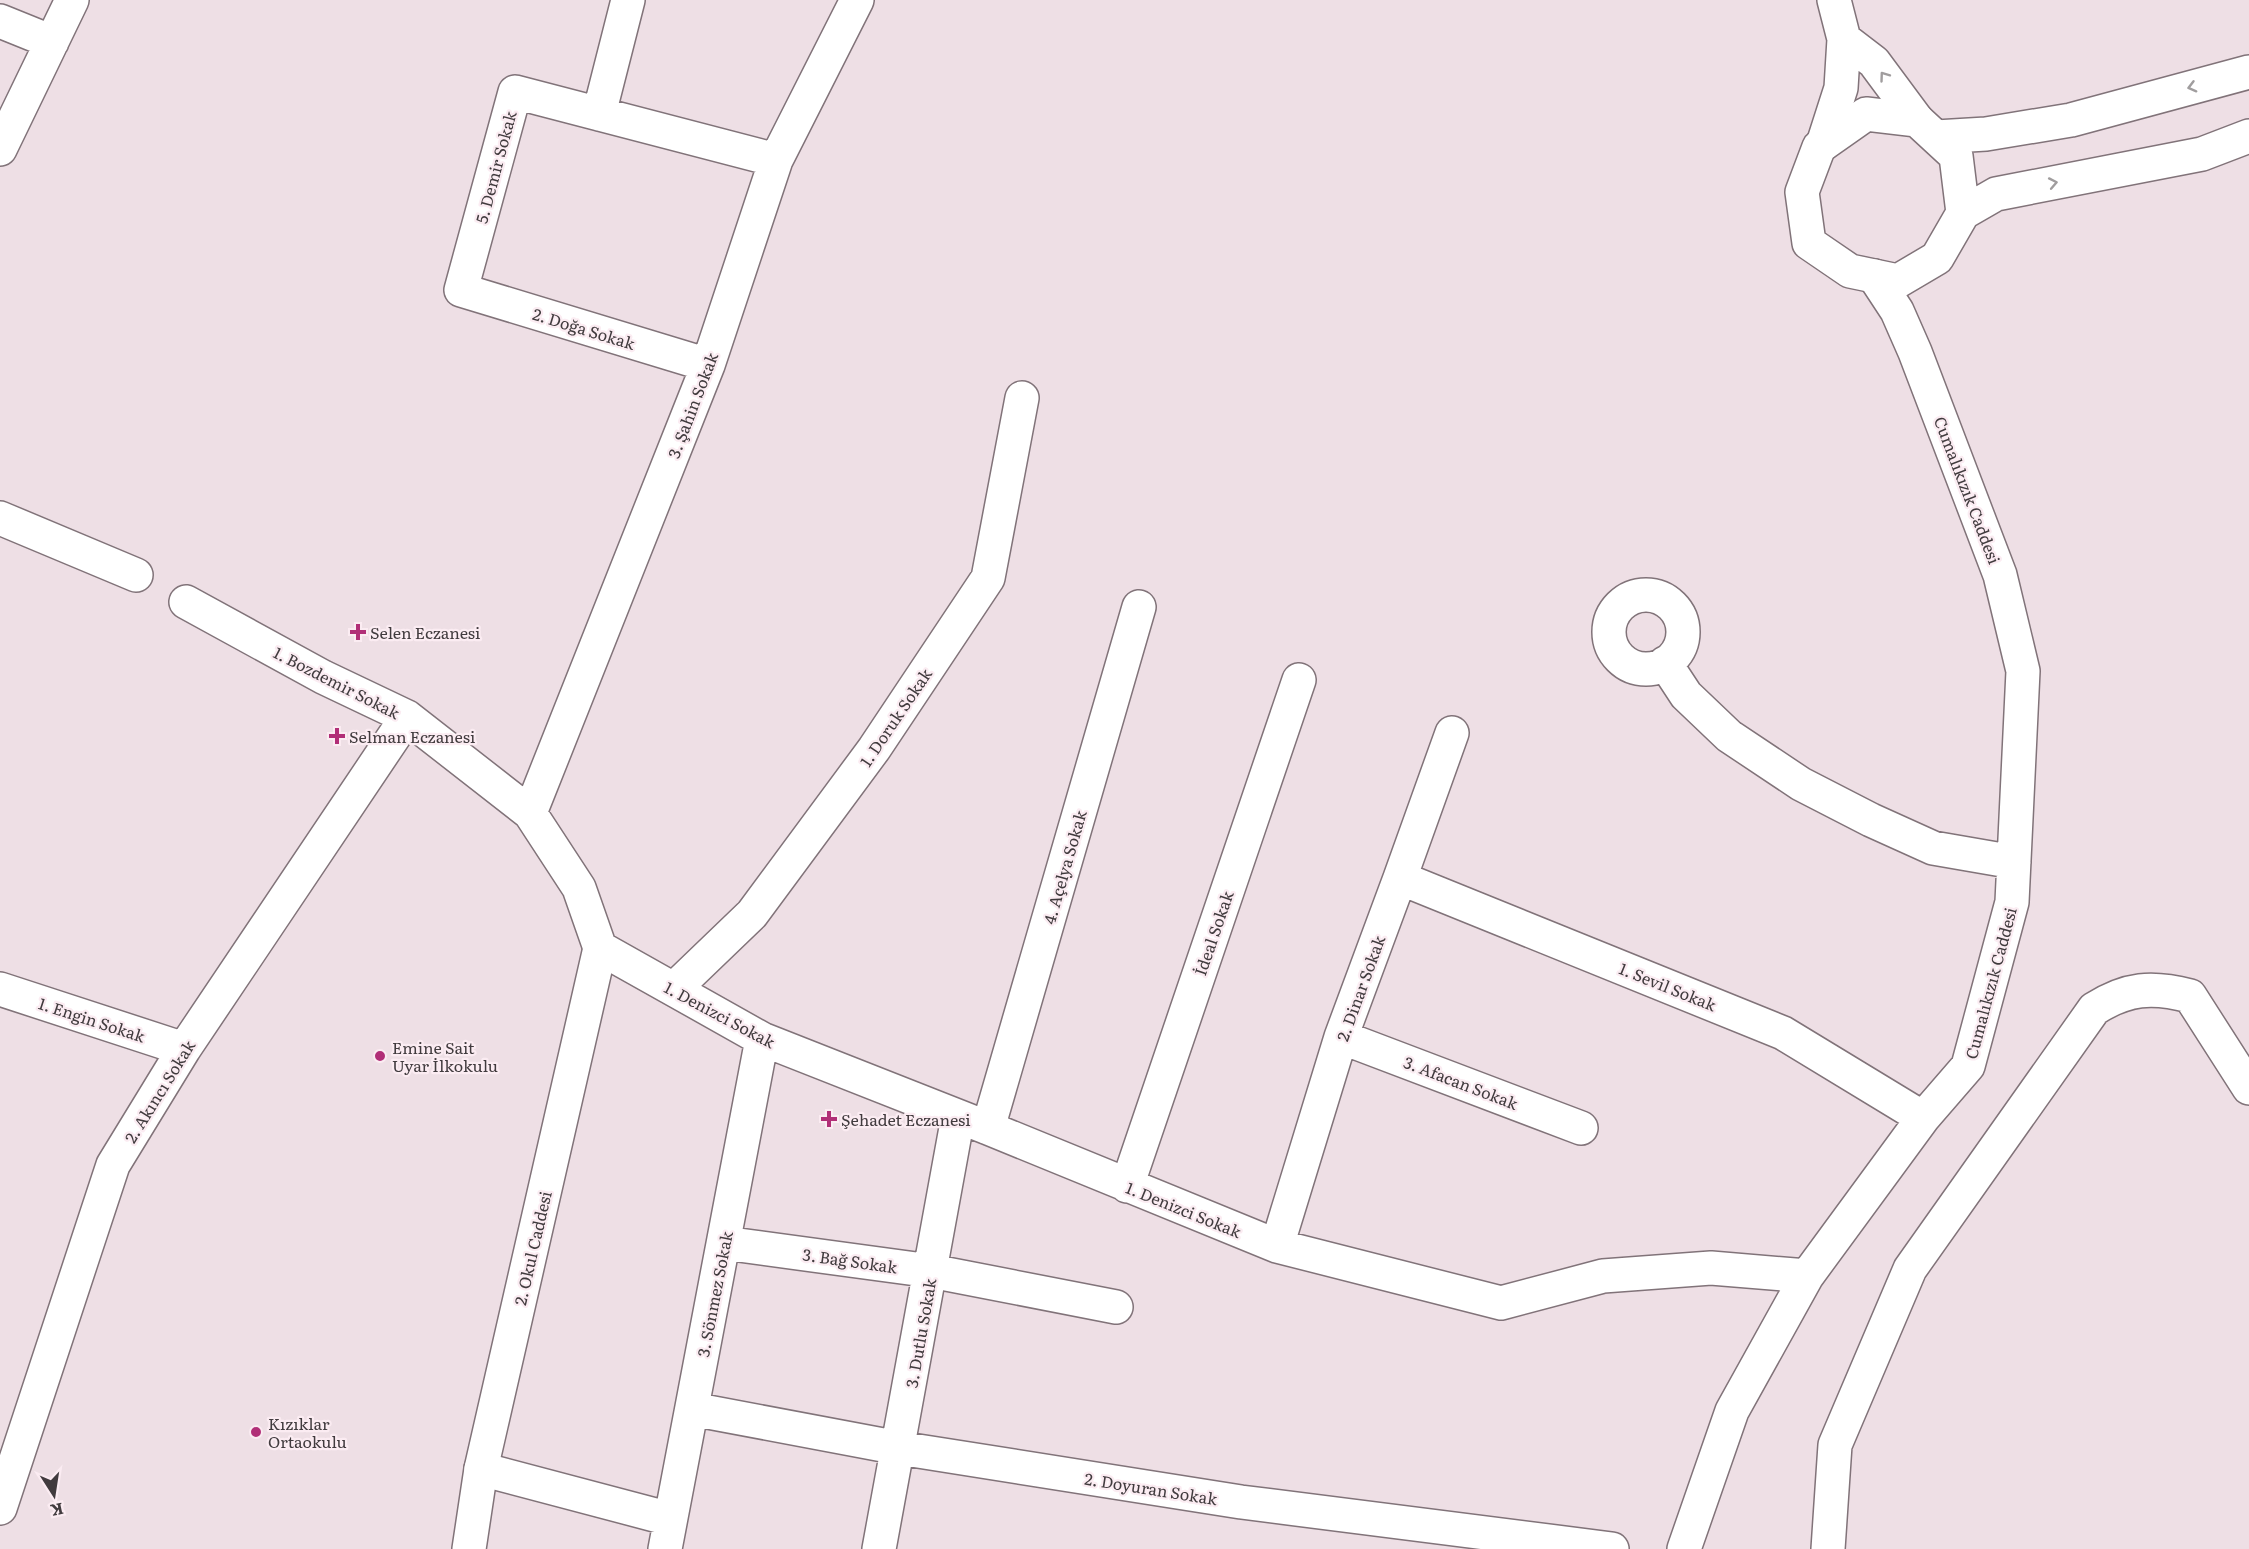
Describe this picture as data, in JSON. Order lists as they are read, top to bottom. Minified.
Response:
{"streets":{"street":["5. Demir Sokak","2. Doğa Sokak","3. Şahin Sokak","Cumalıkızık Caddesi","1. Bozdemir Sokak","1. Doruk Sokak","4. Açelya Sokak","İdeal Sokak","1. Sevil Sokak","2. Dinar Sokak","1. Denizci Sokak","1. Engin Sokak","3. Afacan Sokak","2. Akıncı Sokak","2. Okul Caddesi","3. Bağ Sokak","3. Sönmez Sokak","3. Dutlu Sokak","2. Doyuran Sokak"]},"crossings":[["5. Demir Sokak","2. Doğa Sokak"],["5. Demir Sokak","3. Şahin Sokak"],["2. Doğa Sokak","3. Şahin Sokak"],["3. Şahin Sokak","1. Bozdemir Sokak"],["Cumalıkızık Caddesi","1. Sevil Sokak"],["Cumalıkızık Caddesi","1. Denizci Sokak"],["1. Bozdemir Sokak","1. Denizci Sokak"],["1. Bozdemir Sokak","2. Akıncı Sokak"],["1. Bozdemir Sokak","2. Okul Caddesi"],["1. Doruk Sokak","1. Denizci Sokak"],["4. Açelya Sokak","1. Denizci Sokak"],["4. Açelya Sokak","3. Dutlu Sokak"],["İdeal Sokak","1. Denizci Sokak"],["1. Sevil Sokak","2. Dinar Sokak"],["2. Dinar Sokak","1. Denizci Sokak"],["2. Dinar Sokak","3. Afacan Sokak"],["1. Denizci Sokak","2. Okul Caddesi"],["1. Denizci Sokak","3. Sönmez Sokak"],["1. Denizci Sokak","3. Dutlu Sokak"],["1. Engin Sokak","2. Akıncı Sokak"],["3. Bağ Sokak","3. Sönmez Sokak"],["3. Bağ Sokak","3. Dutlu Sokak"],["3. Sönmez Sokak","2. Doyuran Sokak"],["3. Dutlu Sokak","2. Doyuran Sokak"]],"places":{"health":["Selen Eczanesi","Selman Eczanesi","Şehadet Eczanesi"],"other":["Emine Sait Uyar İlkokulu","Kızıklar Ortaokulu"]},"north":"bottom"}
